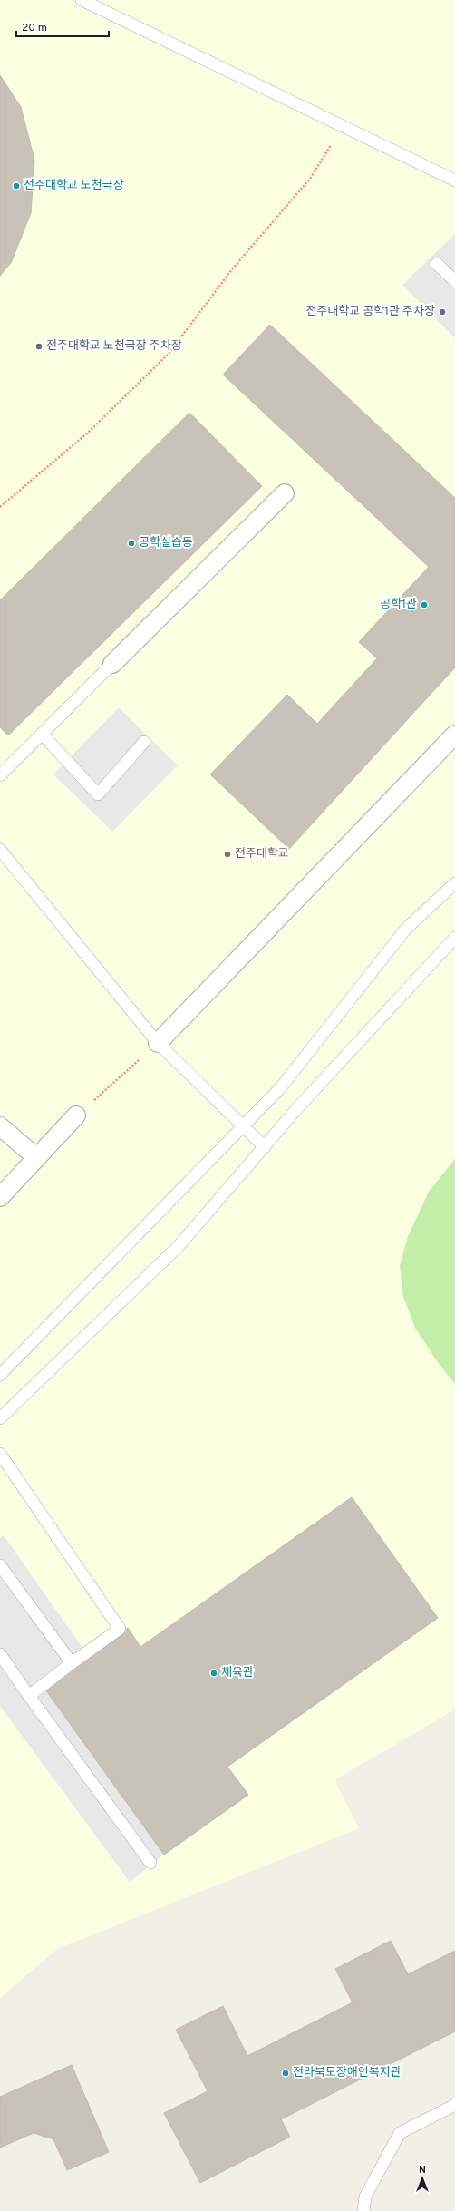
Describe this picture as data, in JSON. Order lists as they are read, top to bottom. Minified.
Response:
{"places":["전주대학교 노천극장","전주대학교 공학1관 주차장","전주대학교 노천극장 주차장","공학실습동","공학1관","전주대학교","체육관","전라북도장애인복지관"],"scale_bar":"20 m","north":"top"}
